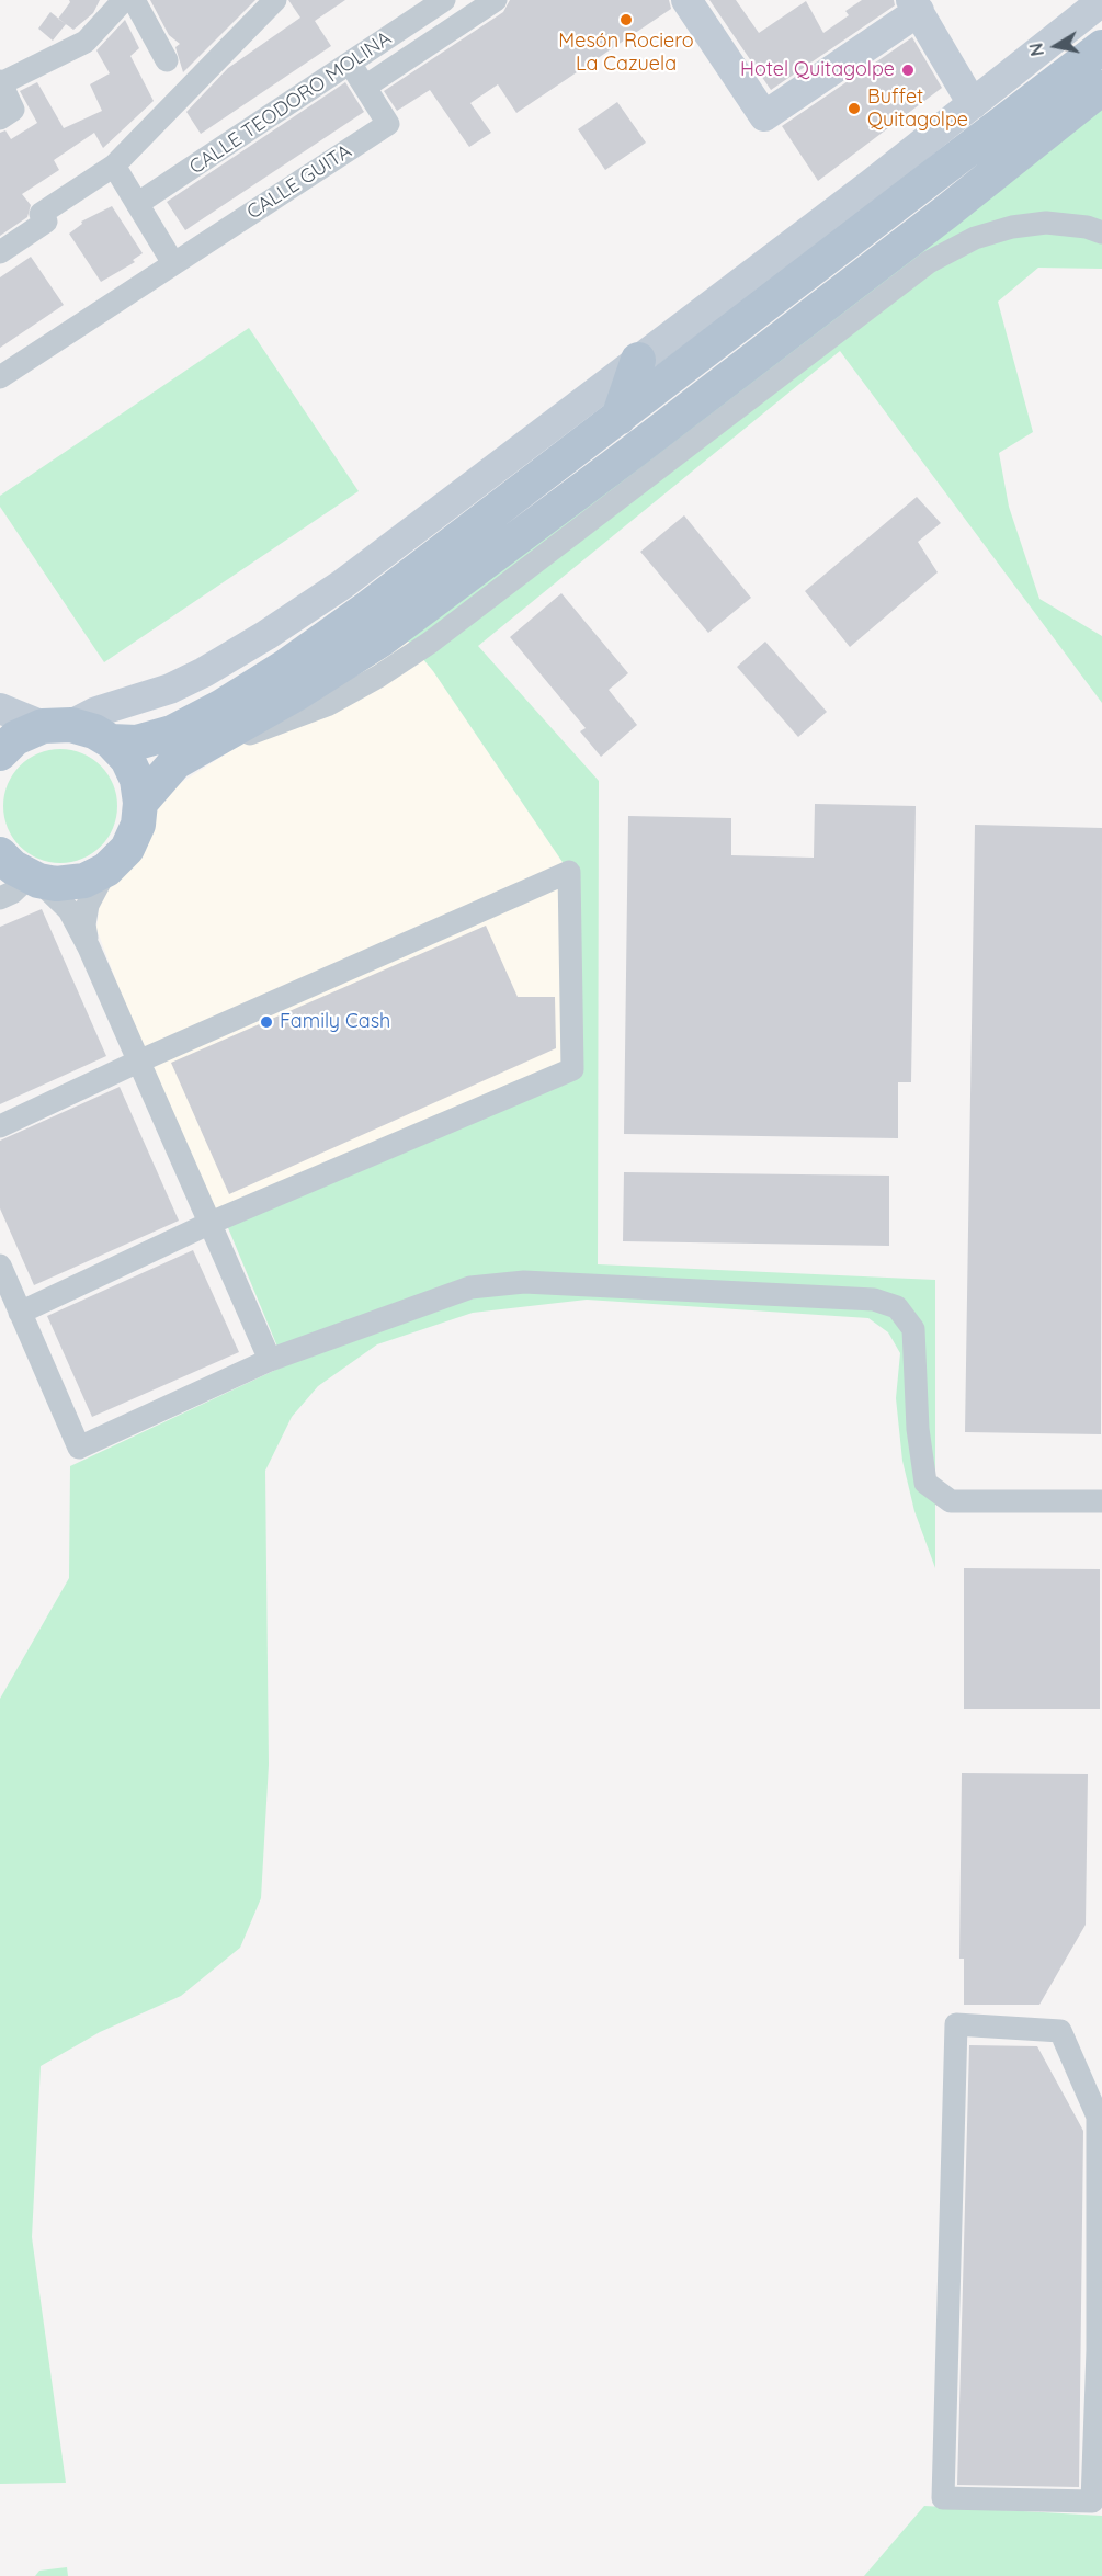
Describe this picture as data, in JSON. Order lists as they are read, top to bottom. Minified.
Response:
{"streets":{"street":["CALLE TEODORO MOLINA","CALLE GUITA"]},"crossings":[["CALLE TEODORO MOLINA","CALLE GUITA"]],"places":["Mesón Rociero La Cazuela","Hotel Quitagolpe","Buffet Quitagolpe","Family Cash"],"north":"left"}
